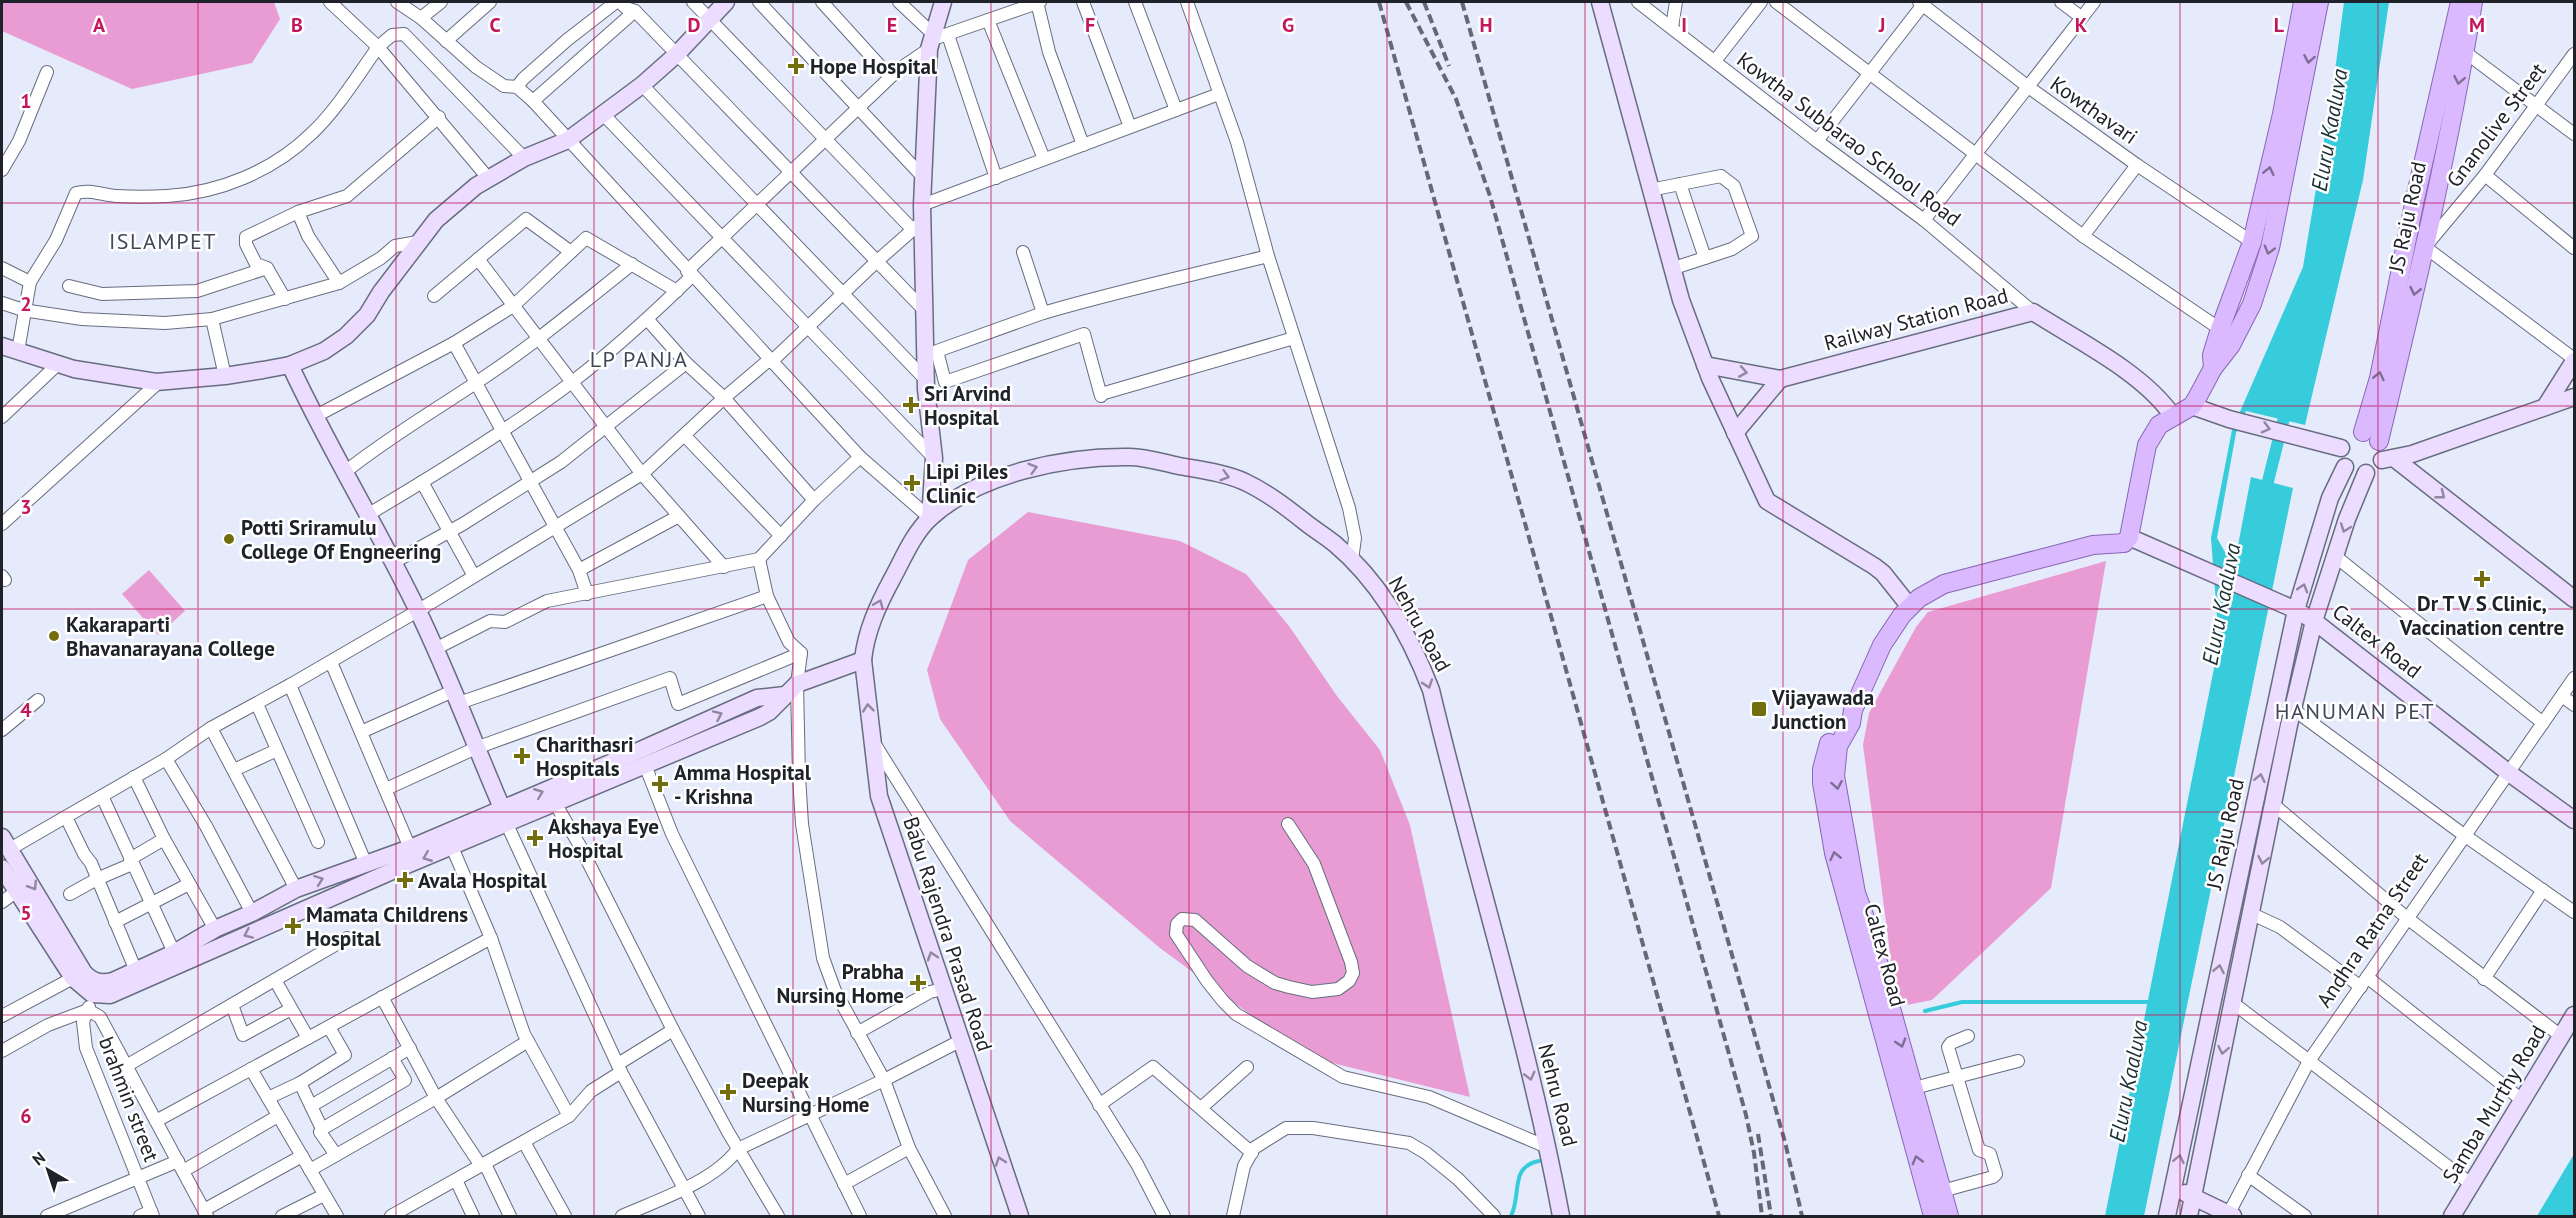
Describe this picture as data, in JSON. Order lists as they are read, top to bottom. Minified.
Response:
{"streets":{"main road":["JS Raju Road","Caltex Road"],"street":["Kowthavari","Gnanolive Street","Kowtha Subbarao School Road","Railway Station Road","Nehru Road","Andhra Ratna Street","Babu Rajendra Prasad Road","brahmin street","Samba Murthy Road"]},"crossings":[["Gnanolive Street","JS Raju Road"],["Kowtha Subbarao School Road","Railway Station Road"],["JS Raju Road","Caltex Road"],["Nehru Road","Babu Rajendra Prasad Road"],["Caltex Road","Andhra Ratna Street"]],"districts":["ISLAMPET","LP PANJA","HANUMAN PET"],"water":["Eluru Kaaluva"],"places":{"health":["Hope Hospital","Sri Arvind Hospital","Lipi Piles Clinic","Dr T V S Clinic, Vaccination centre","Charithasri Hospitals","Amma Hospital - Krishna","Akshaya Eye Hospital","Avala Hospital","Mamata Childrens Hospital","Prabha Nursing Home","Deepak Nursing Home"],"other":["Potti Sriramulu College Of Engneering","Kakaraparti Bhavanarayana College"],"transit":["Vijayawada Junction"]},"north":"top left","grid":{"columns":["A","B","C","D","E","F","G","H","I","J","K","L","M"],"rows":["1","2","3","4","5","6"]}}
